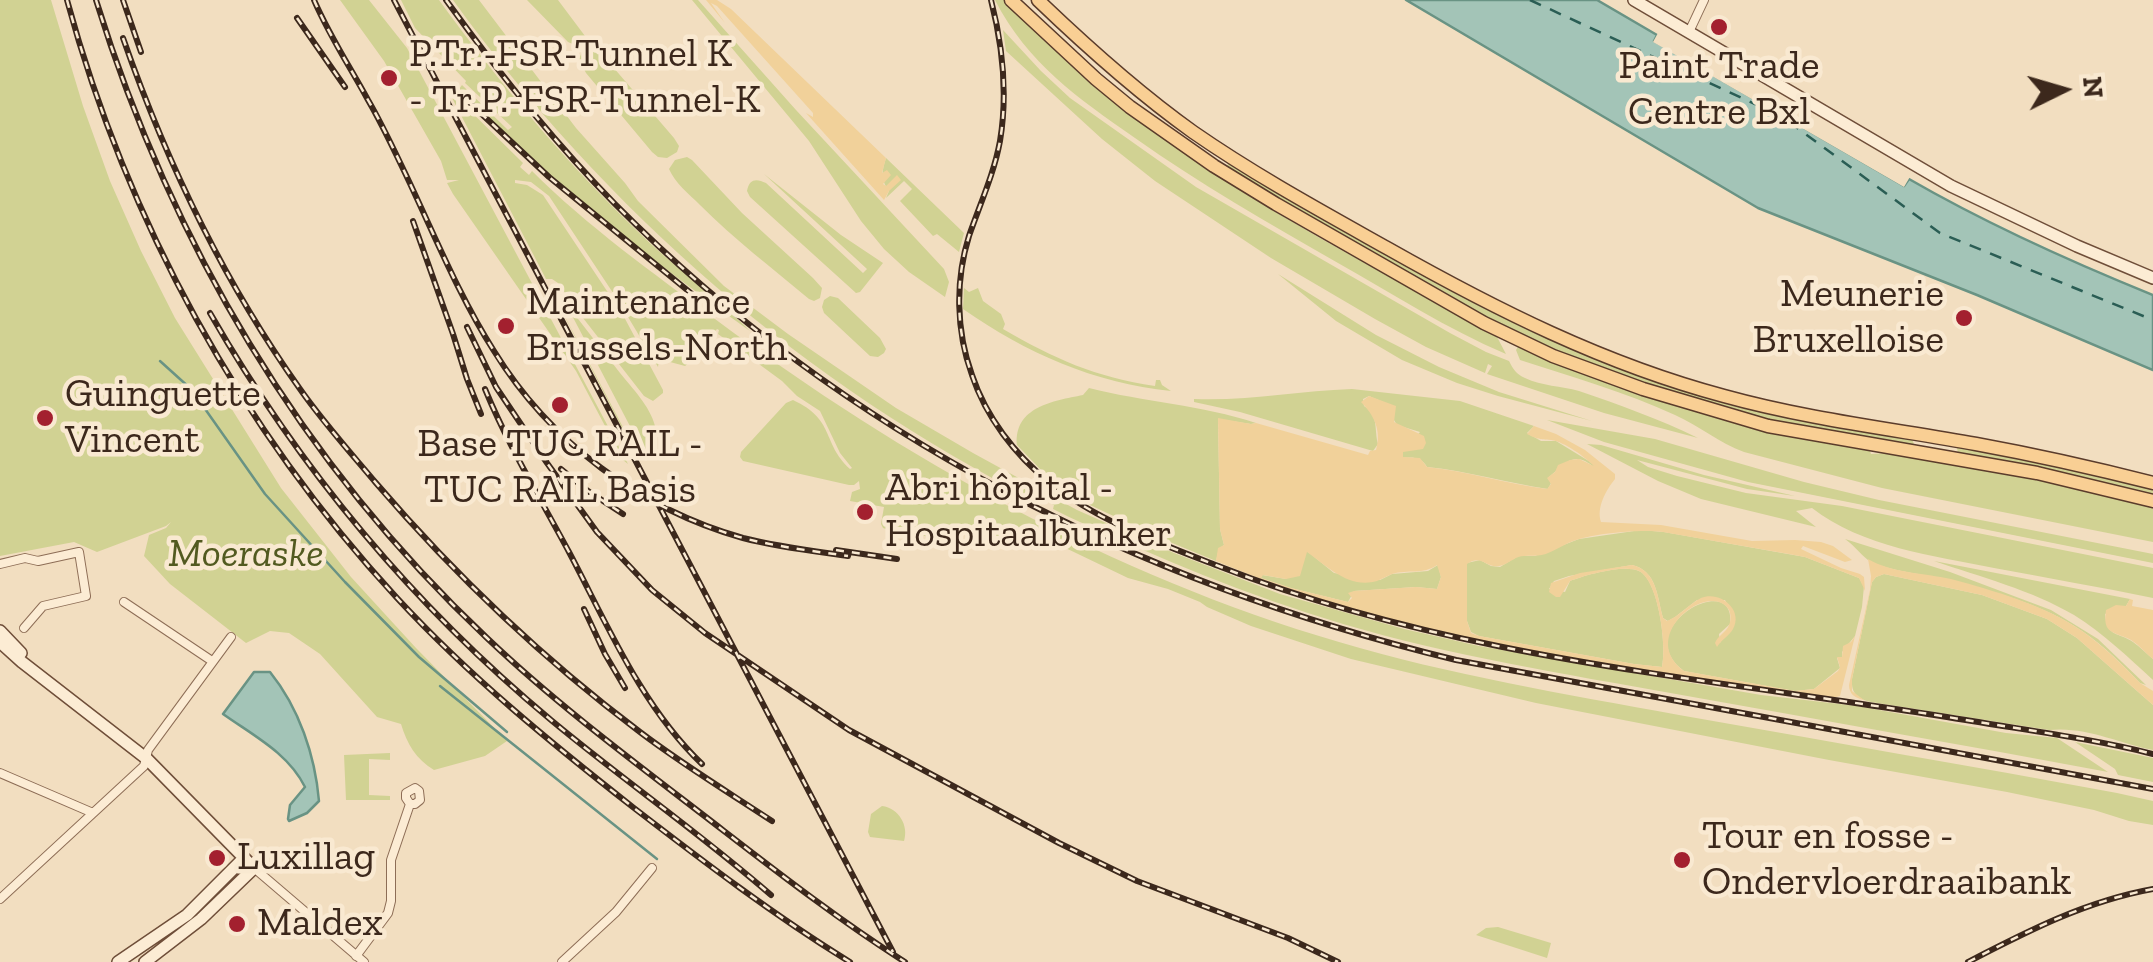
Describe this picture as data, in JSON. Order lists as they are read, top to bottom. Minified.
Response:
{"parks":["Moeraske"],"places":["Paint Trade Centre Bxl","P.Tr.-FSR-Tunnel K - Tr.P.-FSR-Tunnel-K","Meunerie Bruxelloise","Maintenance Brussels-North","Base TUC RAIL - TUC RAIL Basis","Guinguette Vincent","Abri hôpital - Hospitaalbunker","Luxillag","Tour en fosse - Ondervloerdraaibank","Maldex"],"north":"right"}
